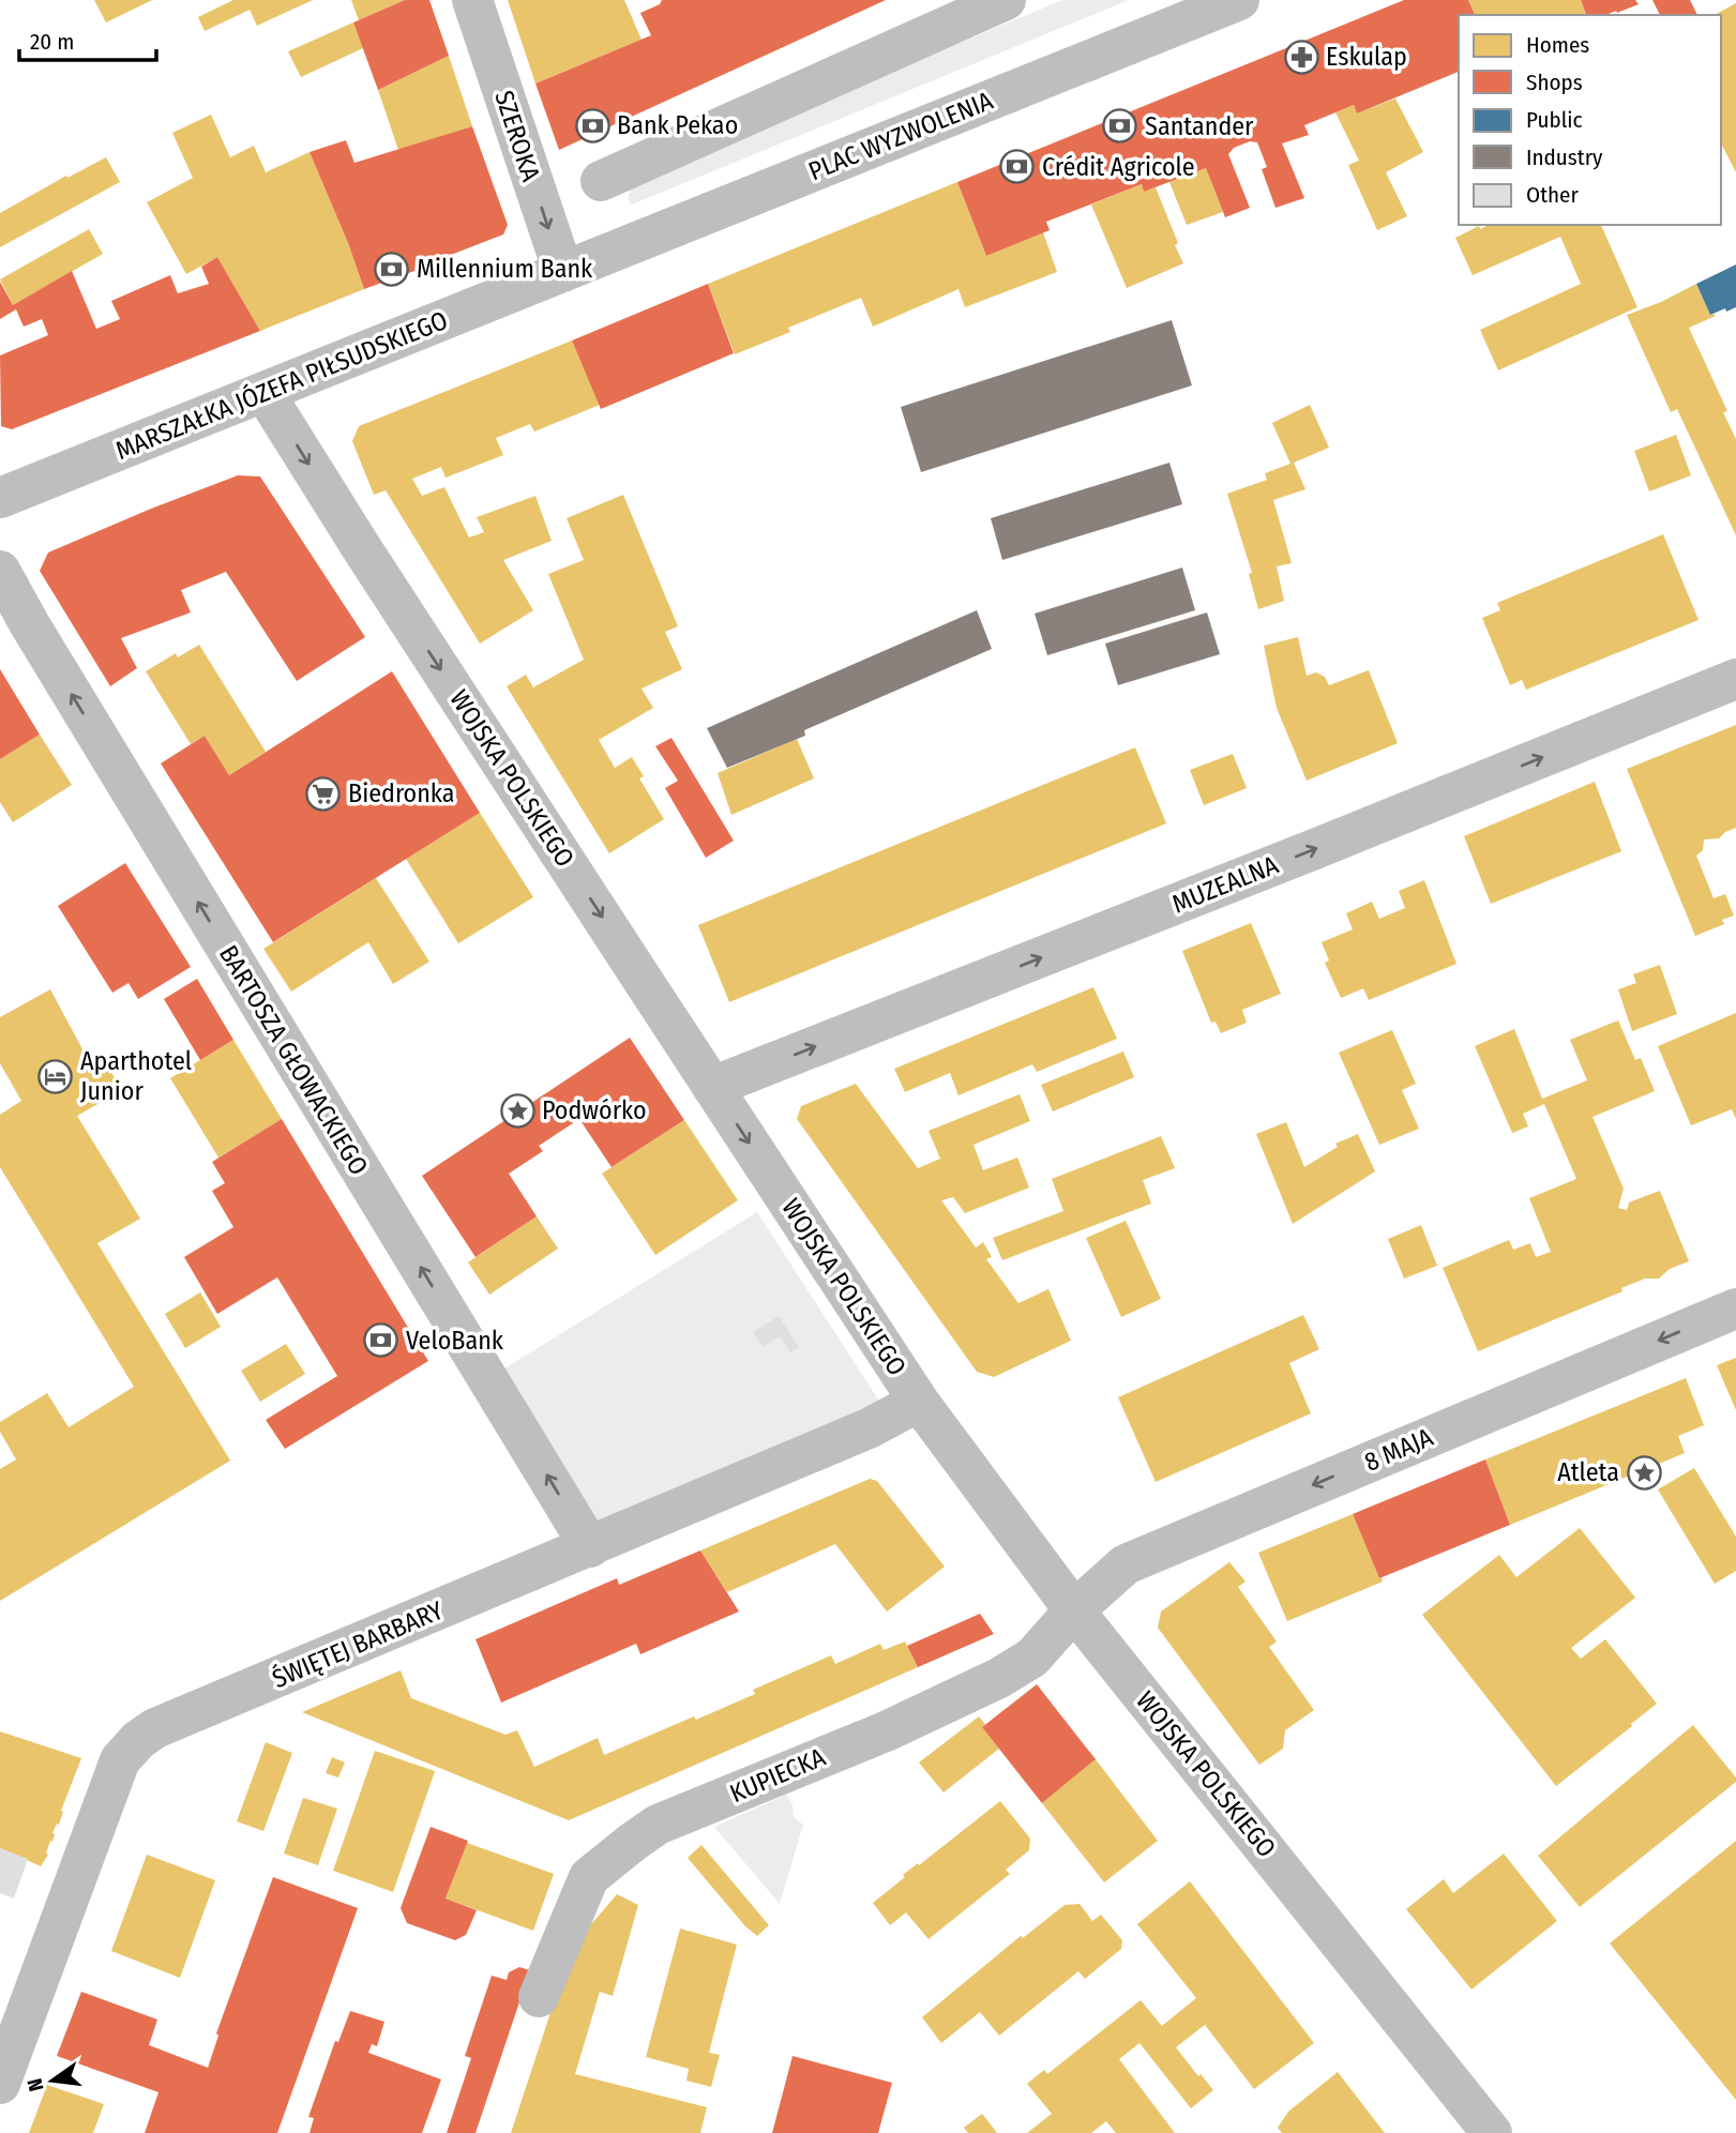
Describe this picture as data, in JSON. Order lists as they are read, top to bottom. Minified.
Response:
{"streets":{"street":["SZEROKA","PLAC WYZWOLENIA","MARSZAŁKA JÓZEFA PIŁSUDSKIEGO","WOJSKA POLSKIEGO","MUZEALNA","BARTOSZA GŁOWACKIEGO","8 MAJA","ŚWIĘTEJ BARBARY","KUPIECKA"]},"crossings":[["SZEROKA","PLAC WYZWOLENIA"],["SZEROKA","MARSZAŁKA JÓZEFA PIŁSUDSKIEGO"],["PLAC WYZWOLENIA","MARSZAŁKA JÓZEFA PIŁSUDSKIEGO"],["MARSZAŁKA JÓZEFA PIŁSUDSKIEGO","WOJSKA POLSKIEGO"],["WOJSKA POLSKIEGO","MUZEALNA"],["WOJSKA POLSKIEGO","8 MAJA"],["WOJSKA POLSKIEGO","ŚWIĘTEJ BARBARY"],["WOJSKA POLSKIEGO","KUPIECKA"],["BARTOSZA GŁOWACKIEGO","ŚWIĘTEJ BARBARY"],["8 MAJA","KUPIECKA"]],"one_way":["SZEROKA","WOJSKA POLSKIEGO","MUZEALNA","BARTOSZA GŁOWACKIEGO","8 MAJA"],"places":{"pharmacy":["Eskulap"],"bank":["Bank Pekao","Santander","Crédit Agricole","Millennium Bank","VeloBank"],"supermarket":["Biedronka"],"hotel":["Aparthotel Junior"],"place":["Podwórko","Atleta"]},"legend":["Homes","Shops","Public","Industry","Other"],"scale_bar":"20 m","north":"left"}
